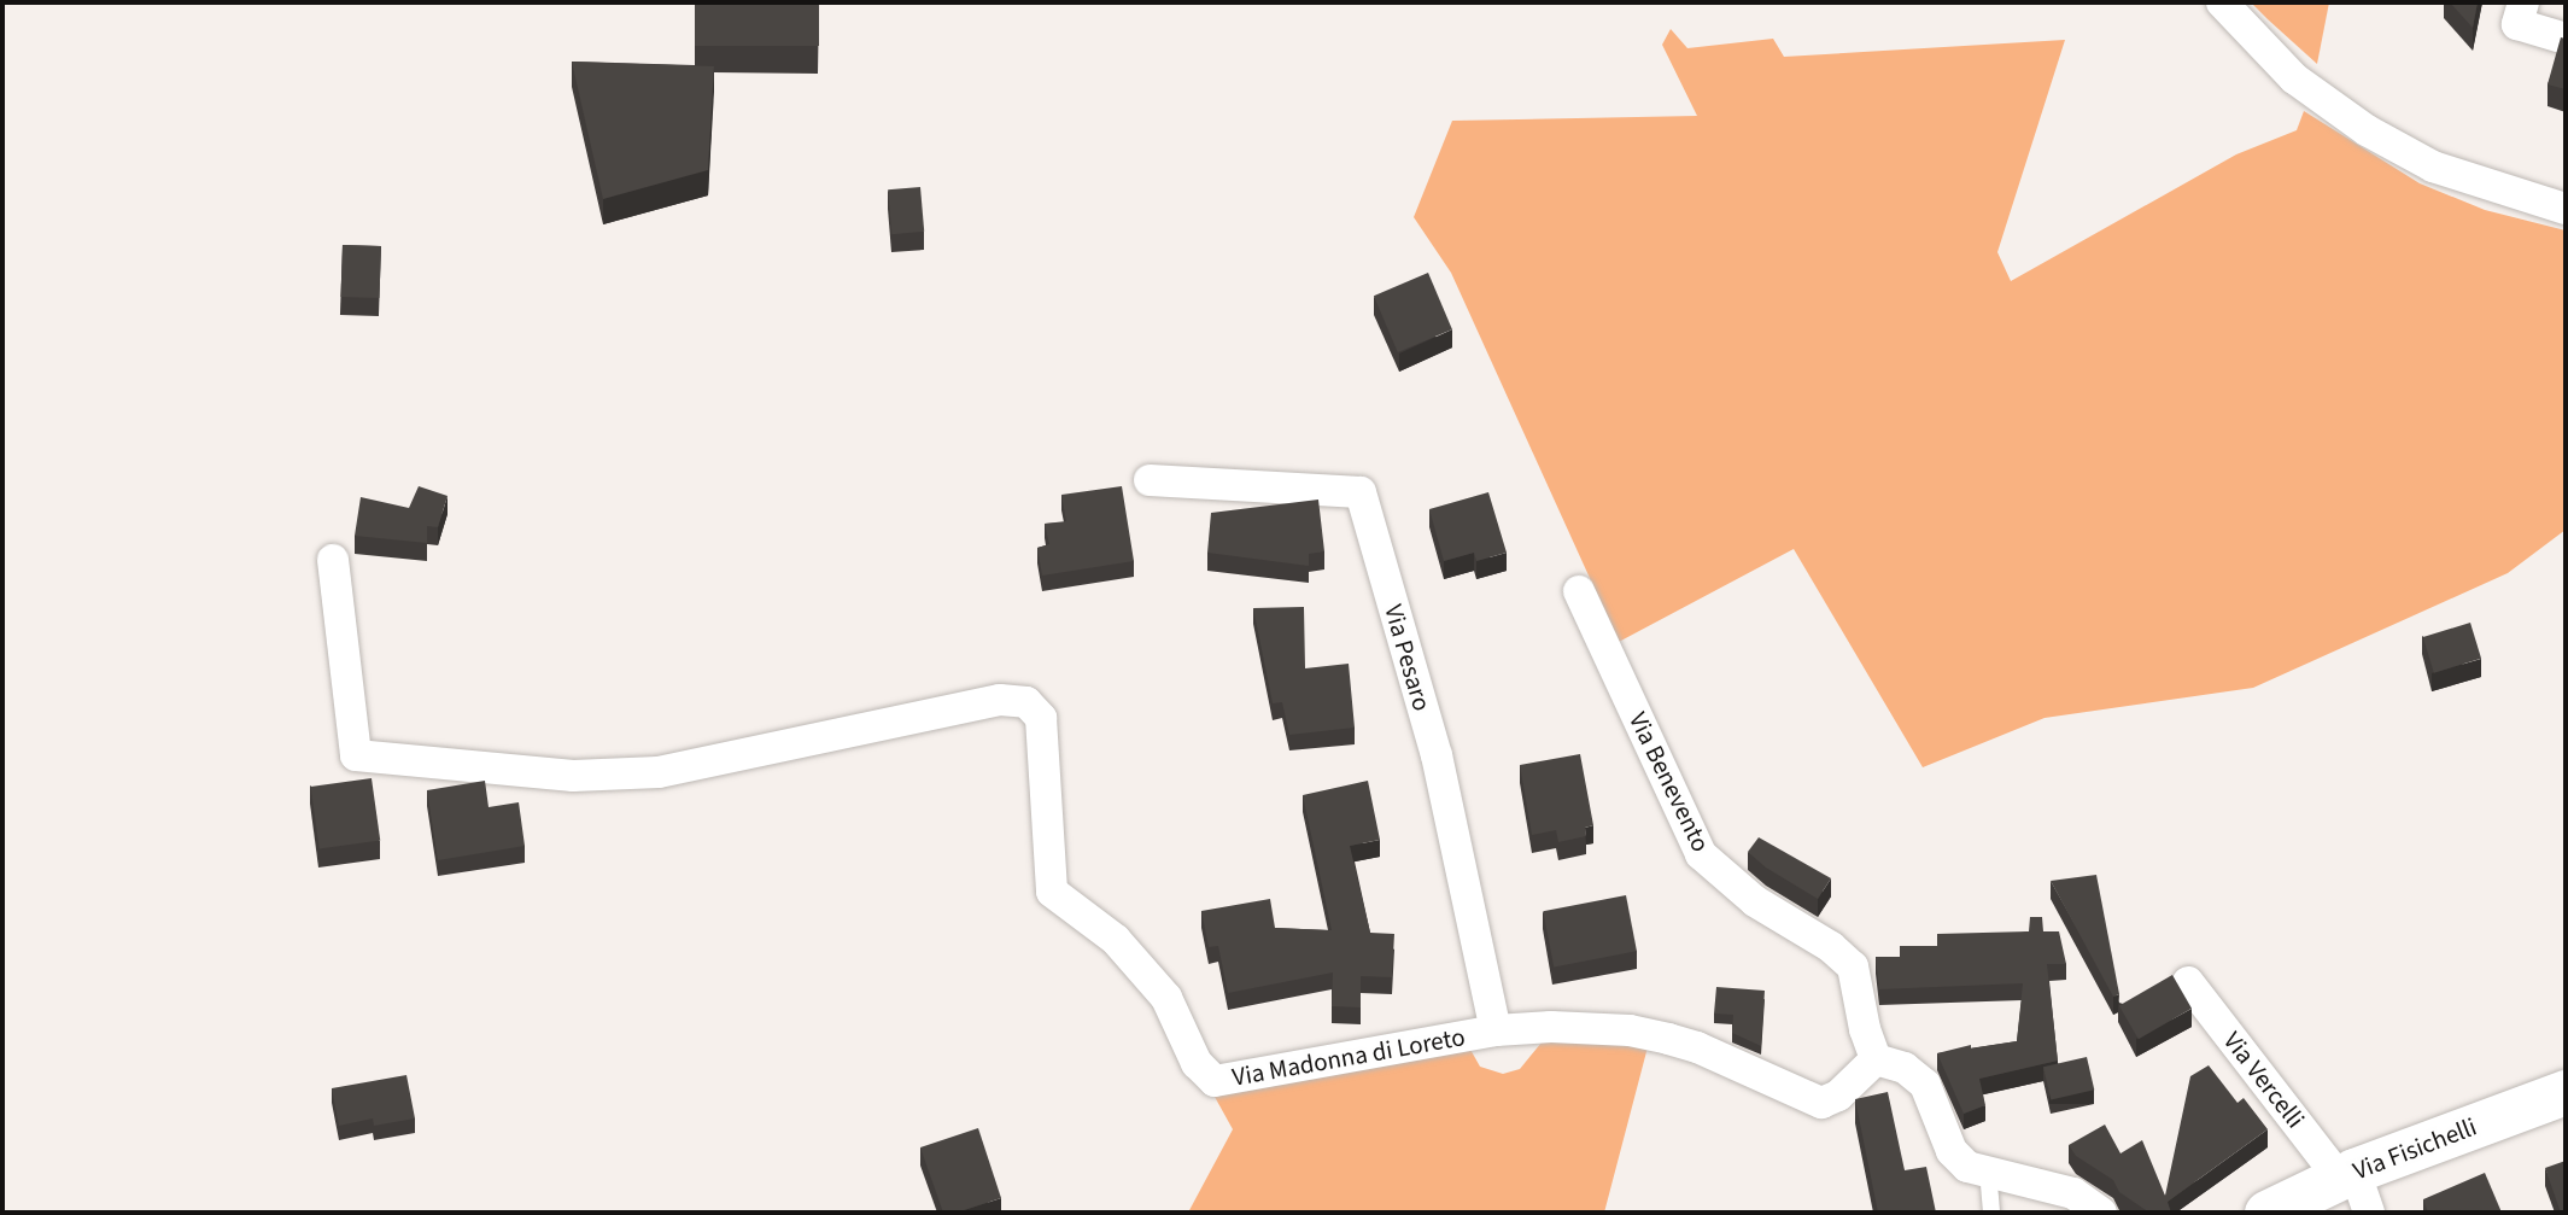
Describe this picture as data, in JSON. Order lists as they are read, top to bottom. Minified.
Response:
{"streets":{"main road":["Via Fisichelli"],"street":["Via Pesaro","Via Benevento","Via Madonna di Loreto","Via Vercelli"]},"crossings":[["Via Pesaro","Via Madonna di Loreto"],["Via Benevento","Via Madonna di Loreto"],["Via Vercelli","Via Fisichelli"]]}
